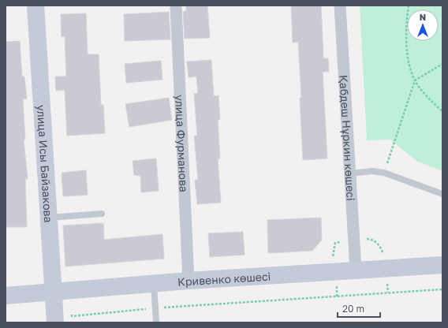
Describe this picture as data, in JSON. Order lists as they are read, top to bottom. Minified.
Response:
{"streets":{"street":["Қабдеш Нұркин көшесі","улица Фурманова","улица Исы Байзакова","Кривенко көшесі"]},"crossings":[["Қабдеш Нұркин көшесі","Кривенко көшесі"],["улица Фурманова","Кривенко көшесі"],["улица Исы Байзакова","Кривенко көшесі"]],"scale_bar":"20 m","north":"top"}
